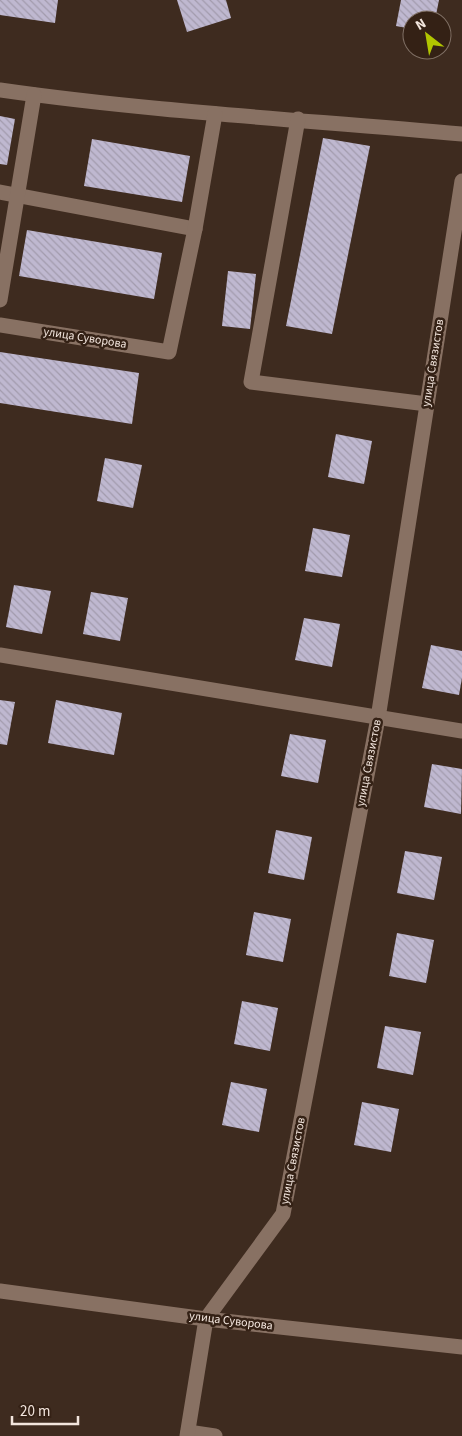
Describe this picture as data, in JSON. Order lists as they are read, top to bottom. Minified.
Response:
{"streets":{"street":["улица Суворова","улица Связистов"]},"crossings":[["улица Суворова","улица Связистов"]],"scale_bar":"20 m","north":"top left"}
